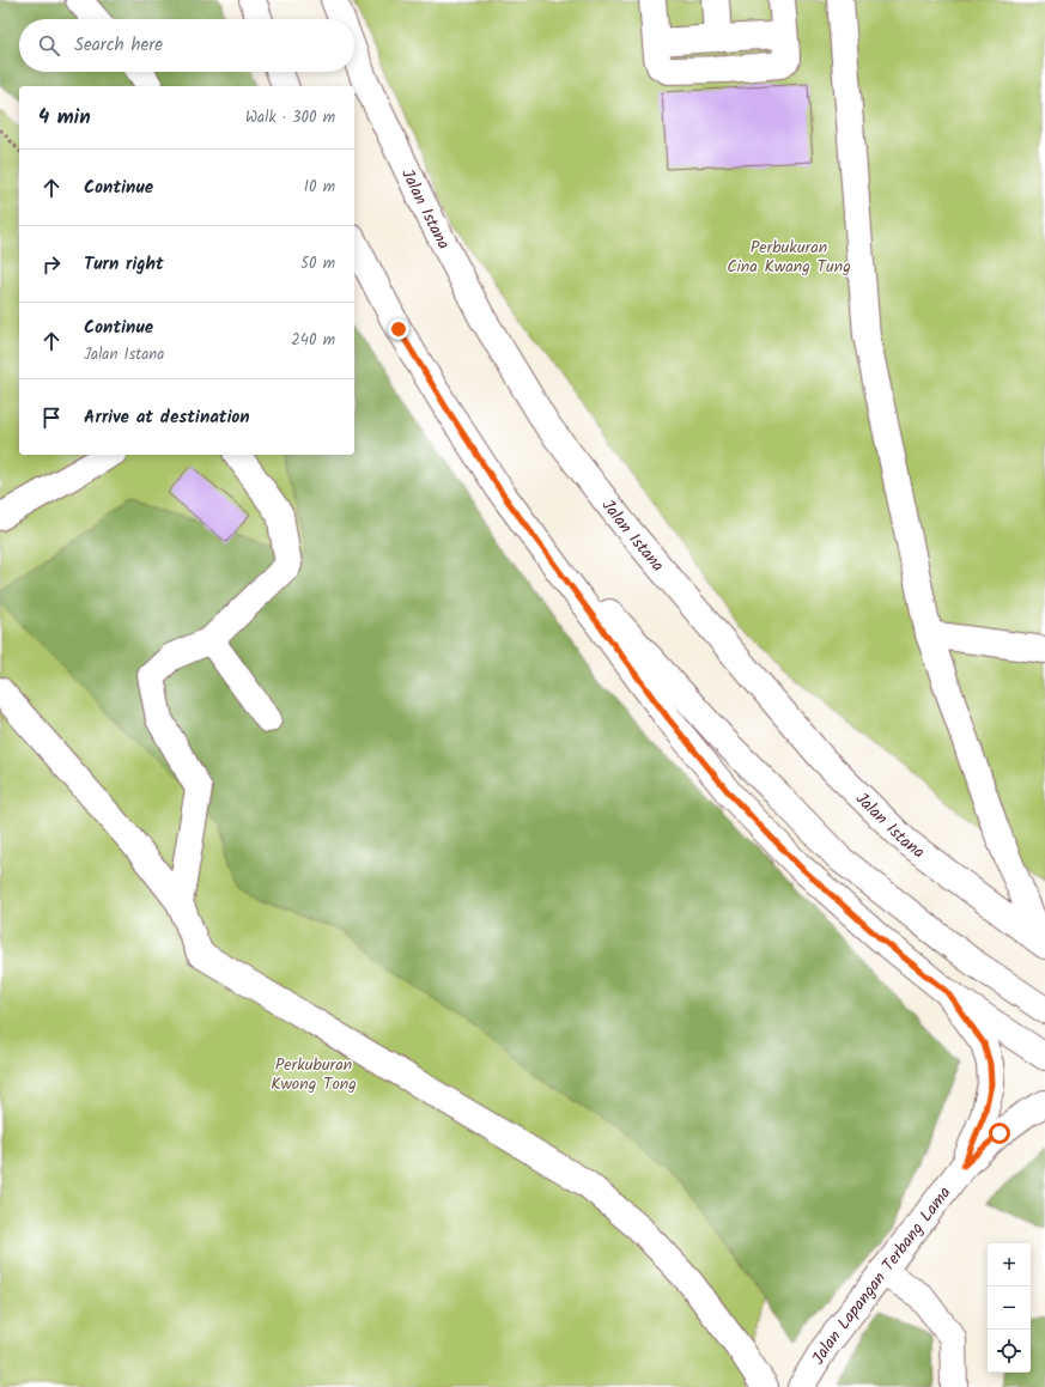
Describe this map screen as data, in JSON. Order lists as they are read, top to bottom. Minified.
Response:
{"streets":{"main road":["Jalan Istana","Jalan Lapangan Terbang Lama"]},"parks":["Perbukuran Cina Kwang Tung","Perkuburan Kwong Tong"],"page":{"search":"Search here","heading":["4 min","Walk · 300 m"],"list":[["Continue","10 m"],["Turn right","50 m"],["Continue","Jalan Istana","240 m"],"Arrive at destination"],"map_buttons":["+","−"]}}
